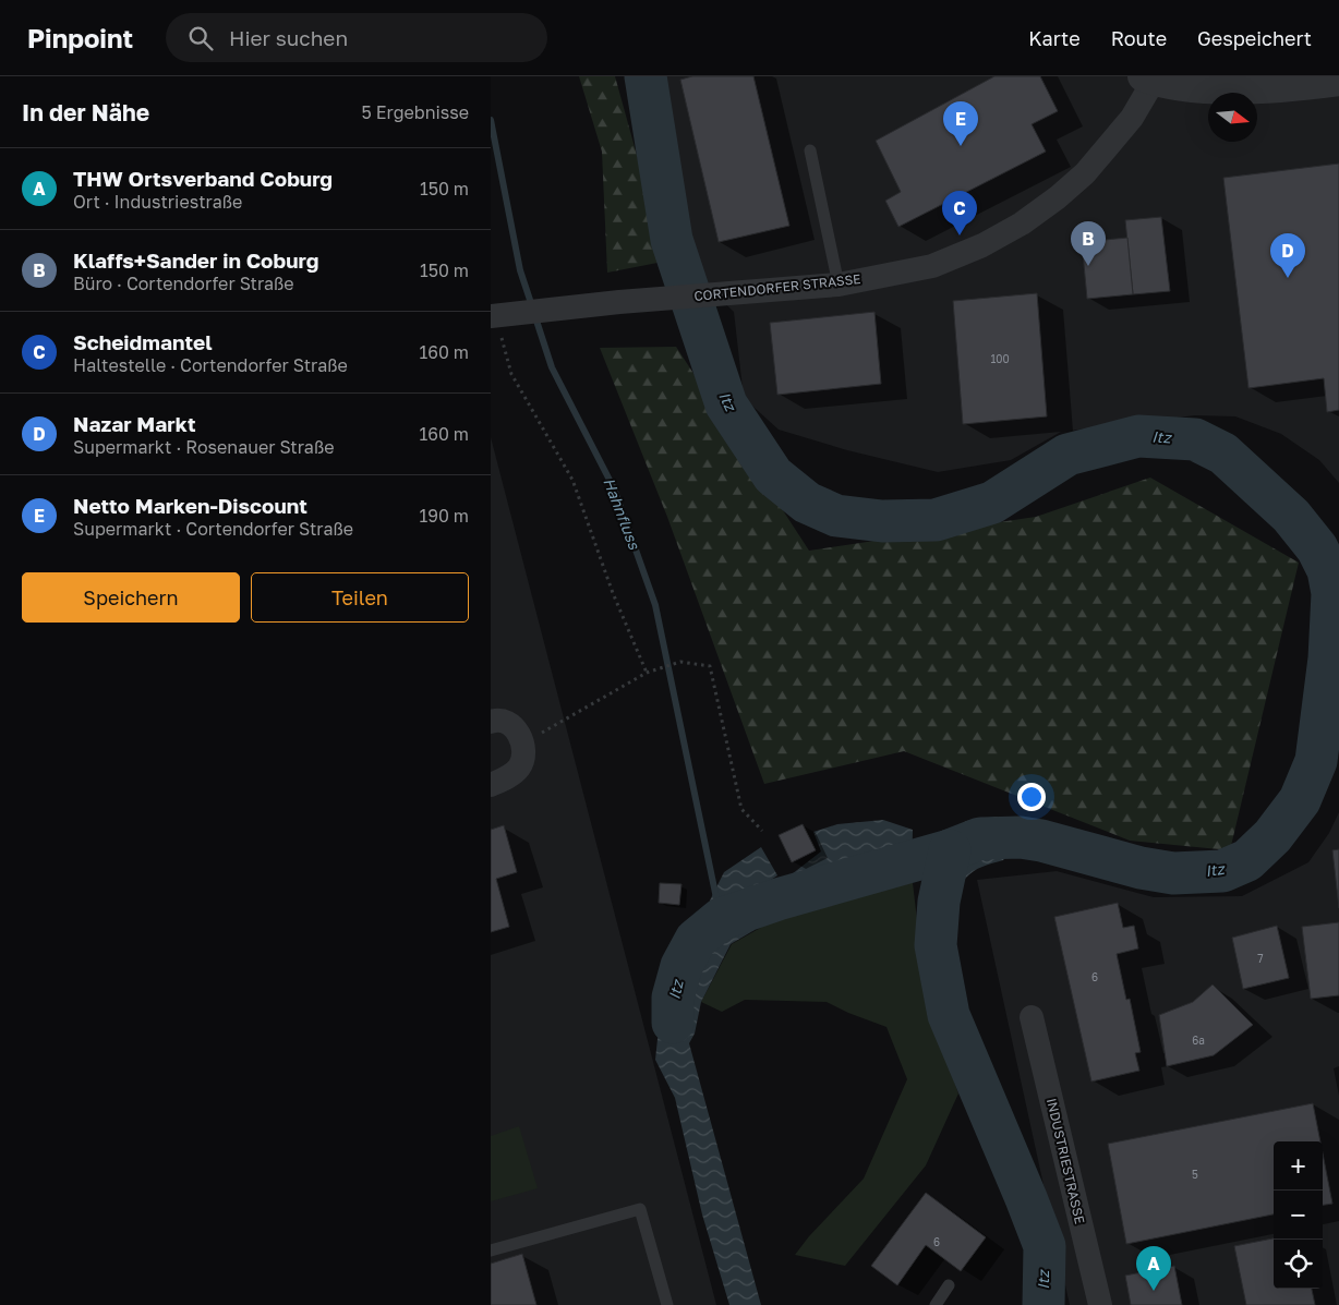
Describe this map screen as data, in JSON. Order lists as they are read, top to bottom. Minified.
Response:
{"streets":{"street":["CORTENDORFER STRASSE","INDUSTRIESTRASSE"]},"water":["Itz","Hahnfluss"],"house_numbers":["100","7","6","6a","5","6"],"north":"right","page":{"header":"Pinpoint","search":"Hier suchen","nav":["Karte","Route","Gespeichert"],"heading":["In der Nähe","5 Ergebnisse"],"pins":["E","C","B","D","A"],"list":[{"mark":"A","name":"THW Ortsverband Coburg","note":"Ort · Industriestraße","value":"150 m"},{"mark":"B","name":"Klaffs+Sander in Coburg","note":"Büro · Cortendorfer Straße","value":"150 m"},{"mark":"C","name":"Scheidmantel","note":"Haltestelle · Cortendorfer Straße","value":"160 m"},{"mark":"D","name":"Nazar Markt","note":"Supermarkt · Rosenauer Straße","value":"160 m"},{"mark":"E","name":"Netto Marken-Discount","note":"Supermarkt · Cortendorfer Straße","value":"190 m"}],"buttons":["Speichern","Teilen"],"map_buttons":["+","−"]}}
